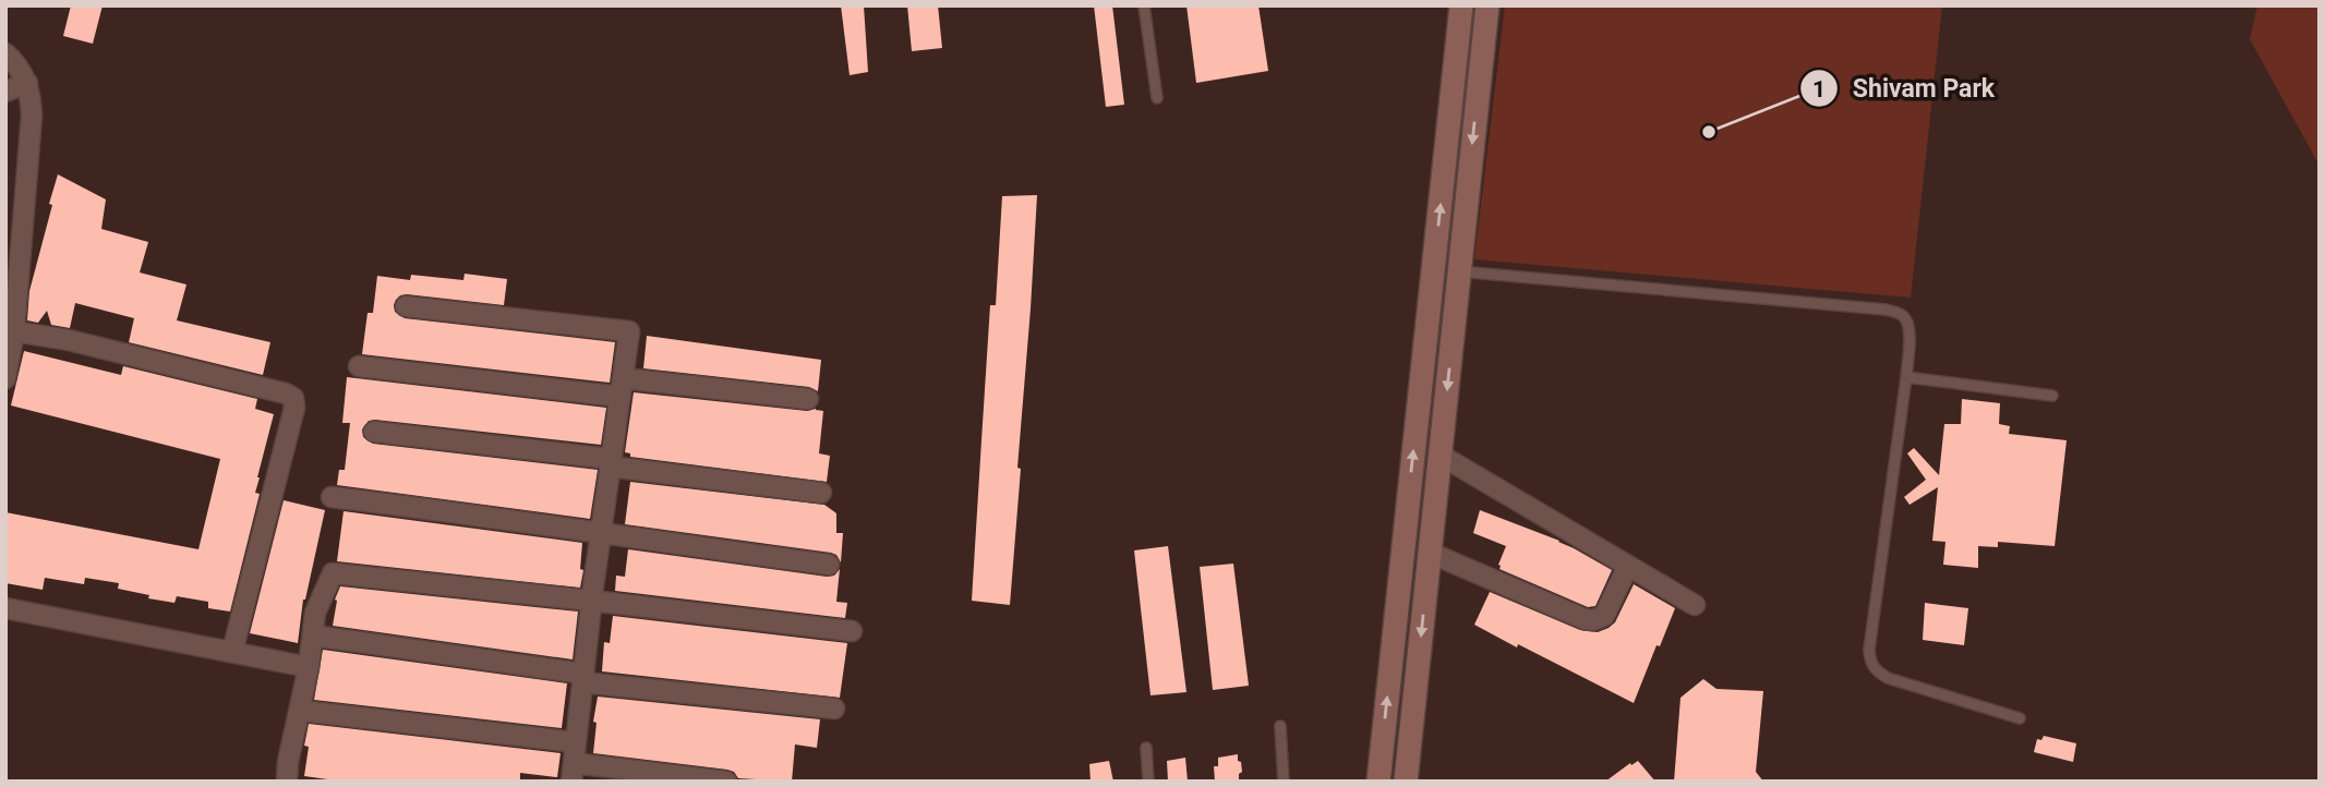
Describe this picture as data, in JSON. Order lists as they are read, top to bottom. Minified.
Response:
{"places":["Shivam Park"]}
